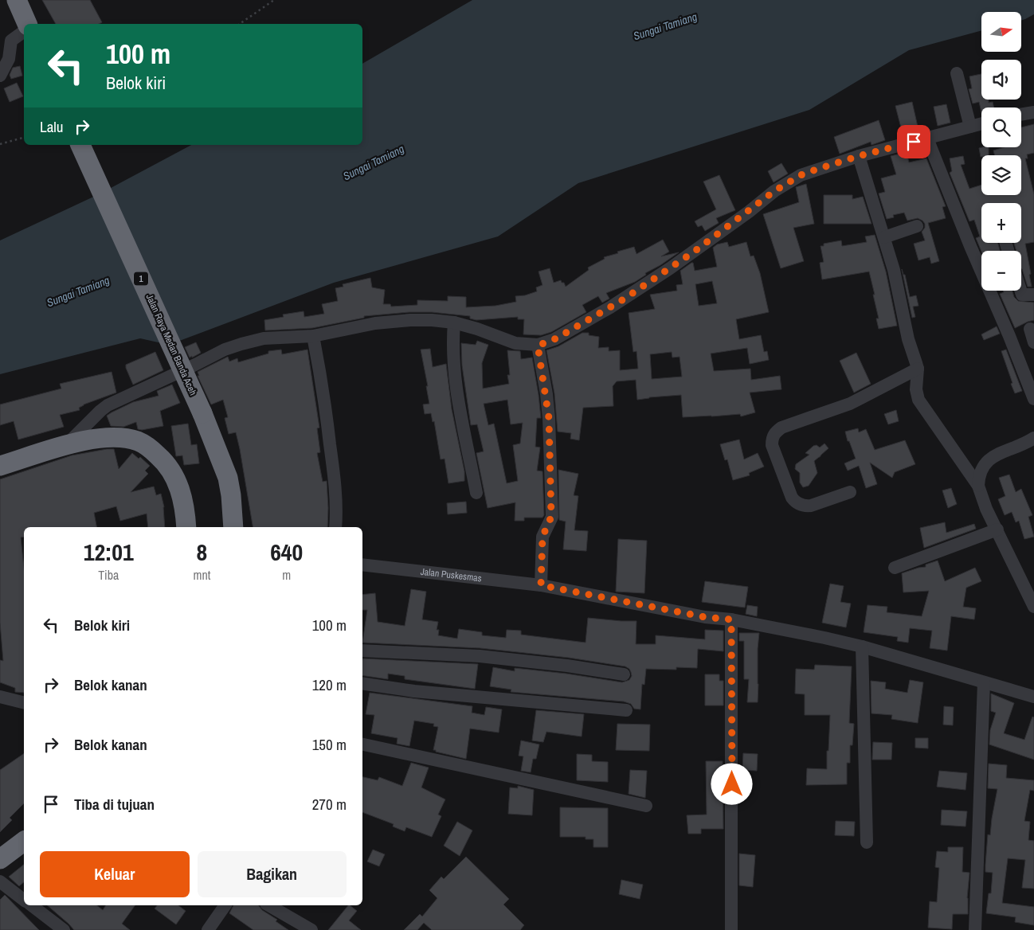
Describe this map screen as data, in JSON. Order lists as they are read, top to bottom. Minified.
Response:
{"streets":{"highway":["1","Jalan Raya Medan Banda Aceh"],"street":["Jalan Puskesmas"]},"water":["Sungai Tamiang"],"north":"right","page":{"map_buttons":["+","−"],"turn":["100 m","Belok kiri"],"then":"Lalu","eta":["12:01","Tiba","8","mnt","640","m"],"list":[{"name":"Belok kiri","value":"100 m"},{"name":"Belok kanan","value":"120 m"},{"name":"Belok kanan","value":"150 m"},{"name":"Tiba di tujuan","value":"270 m"}],"buttons":["Keluar","Bagikan"]}}
